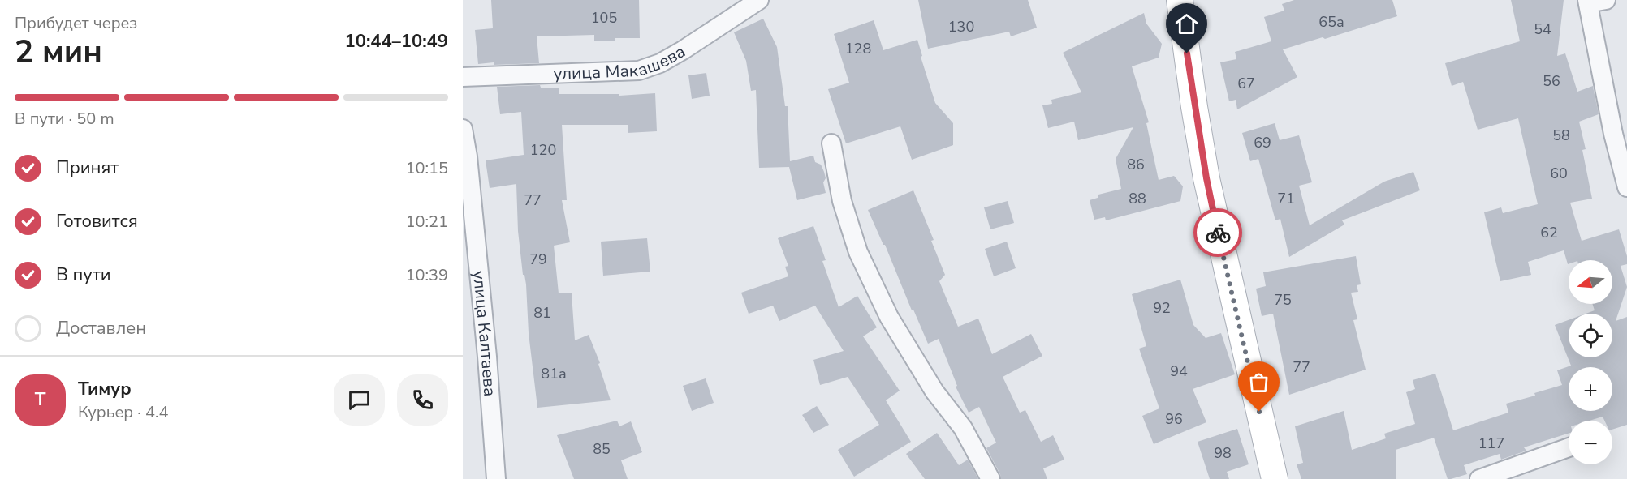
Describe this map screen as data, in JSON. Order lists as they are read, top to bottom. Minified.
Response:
{"streets":{"street":["улица Макашева","улица Калтаева"]},"house_numbers":["105","65а","130","54","128","56","67","58","69","120","86","60","88","71","77","62","79","75","92","81","77","94","81а","96","117","85","98"],"north":"left","page":{"heading":["2 мин","Прибудет через","10:44–10:49"],"panel":["Тимур","Курьер · 4.4"],"bar":"В пути · 50 m","list":[["Принят","10:15"],["Готовится","10:21"],["В пути","10:39"],"Доставлен"],"map_buttons":["+","−"],"round":"Т"}}
